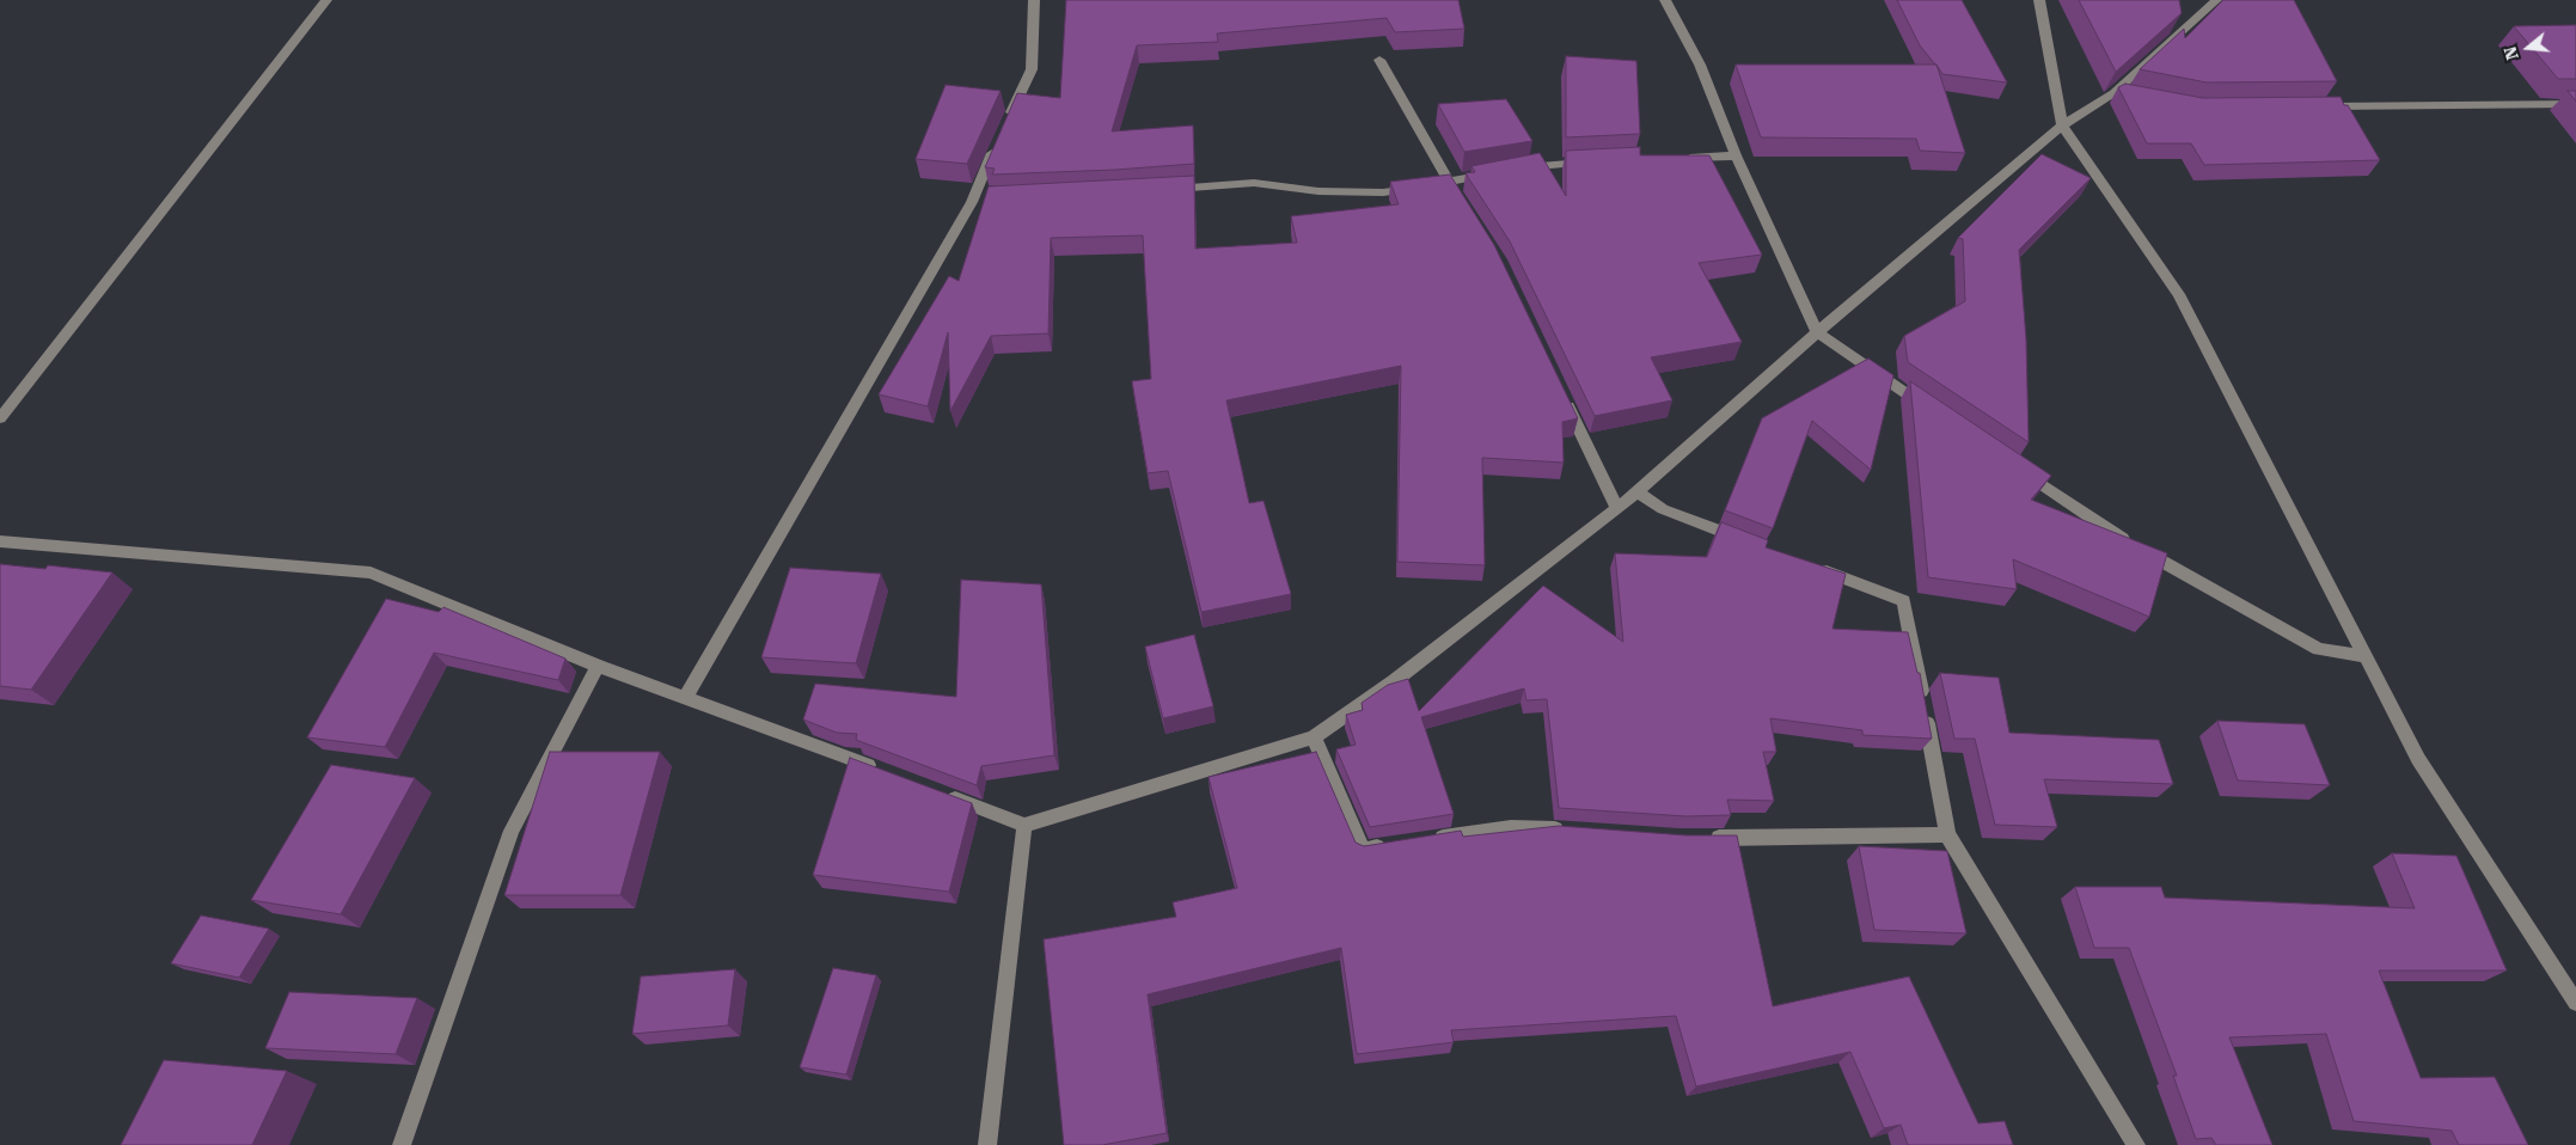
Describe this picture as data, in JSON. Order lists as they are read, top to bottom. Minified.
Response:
{"north":"left"}
